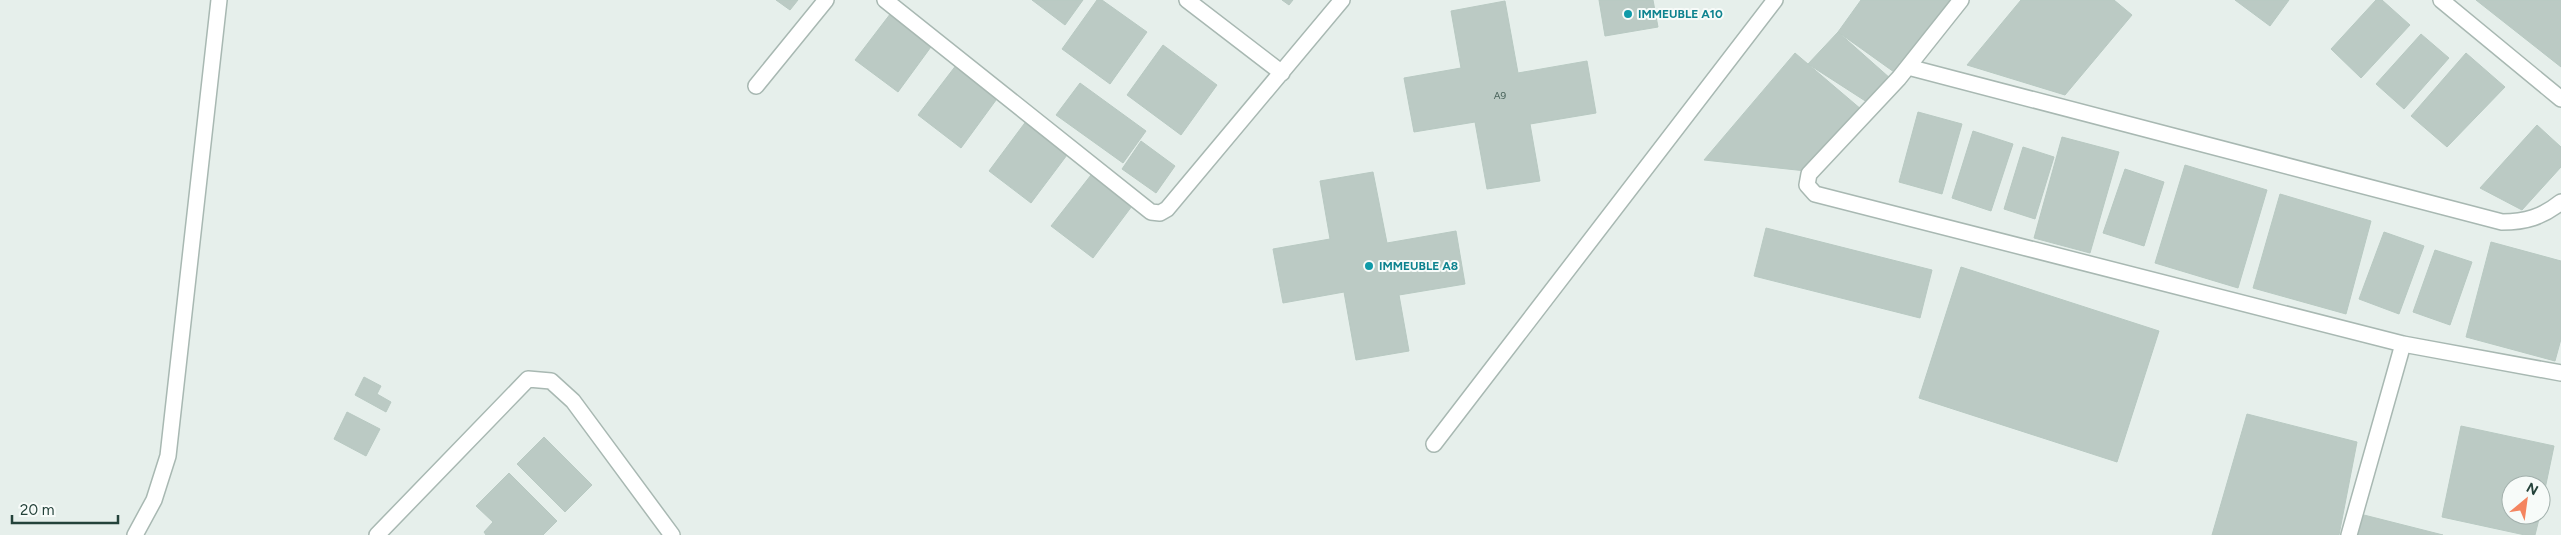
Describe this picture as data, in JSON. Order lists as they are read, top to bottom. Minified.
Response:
{"places":["IMMEUBLE A10","IMMEUBLE A8"],"house_numbers":["A9"],"scale_bar":"20 m","north":"top right"}
